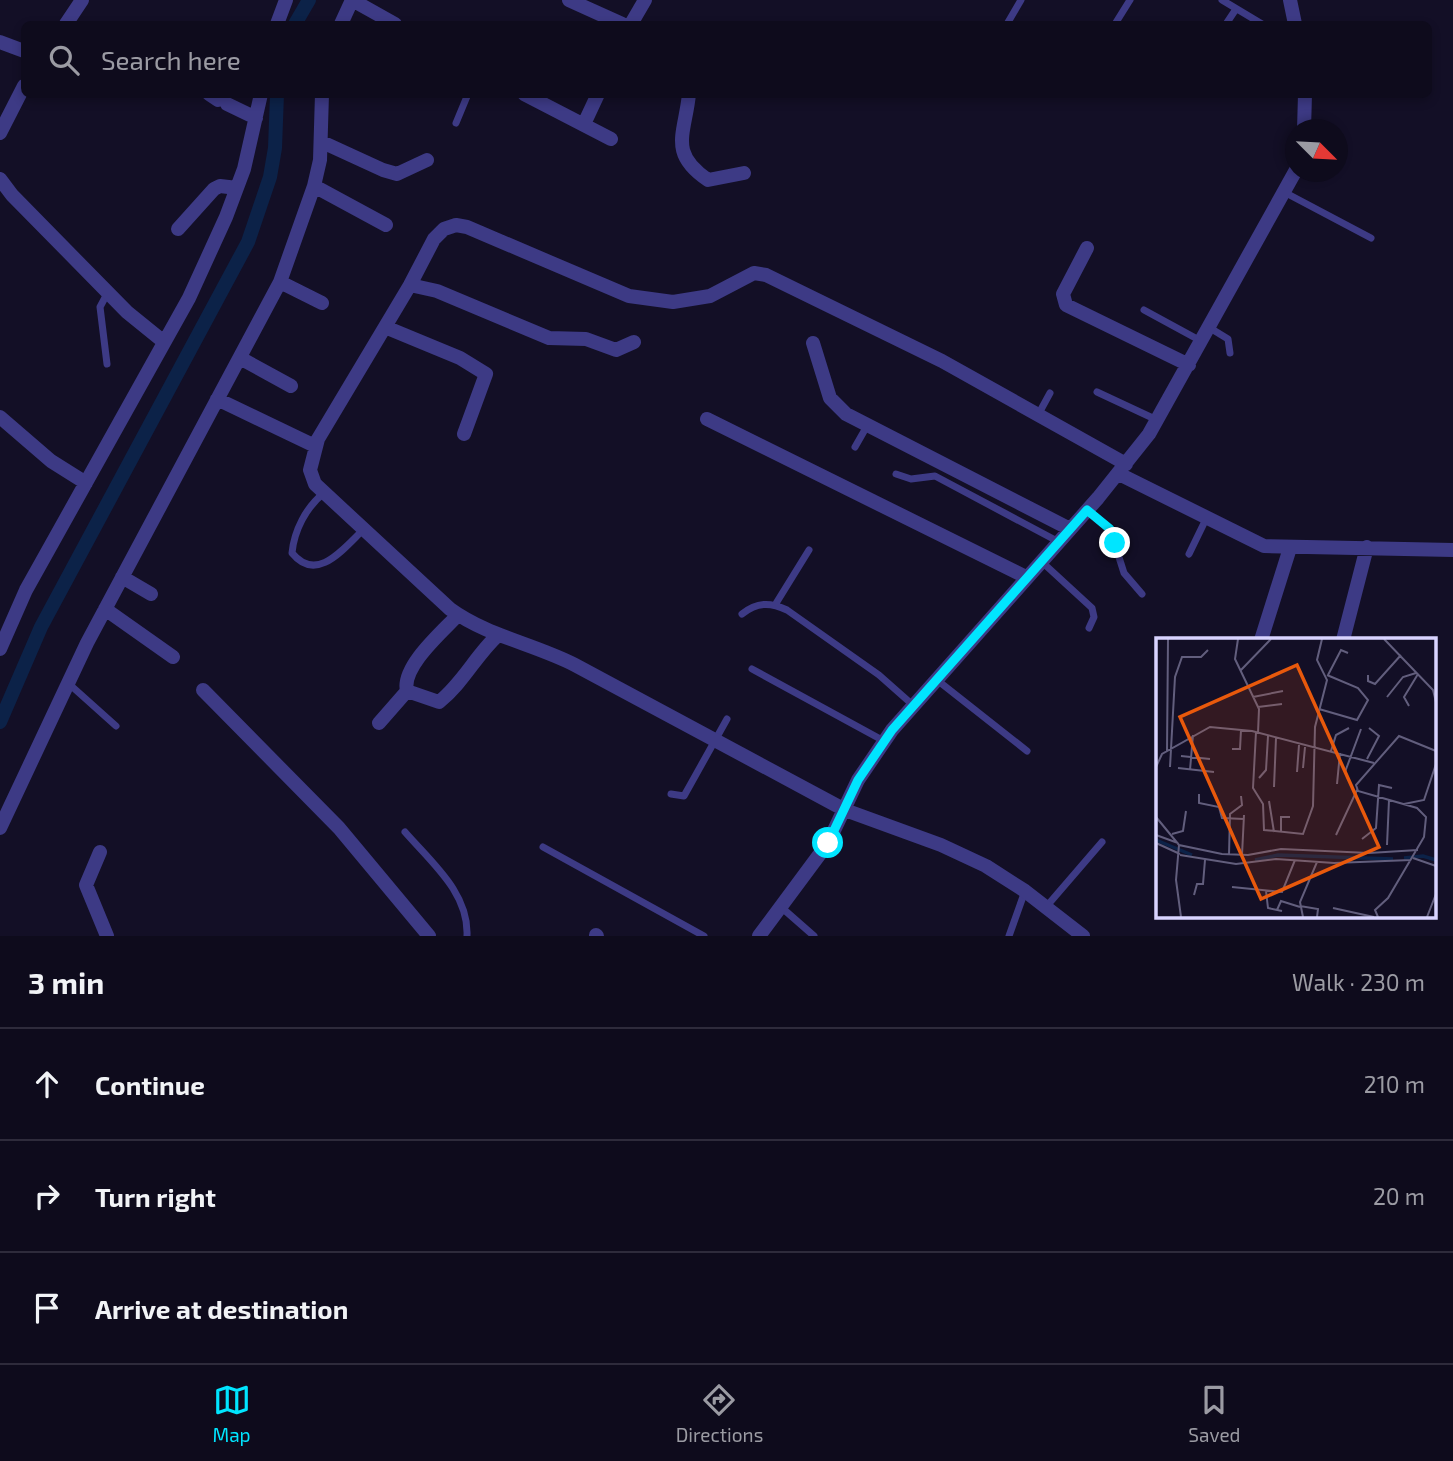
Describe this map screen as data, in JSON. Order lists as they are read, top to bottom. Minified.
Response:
{"north":"bottom right","page":{"search":"Search here","heading":["3 min","Walk · 230 m"],"list":[["Continue","210 m"],["Turn right","20 m"],"Arrive at destination"],"nav":["Map","Directions","Saved"]}}
